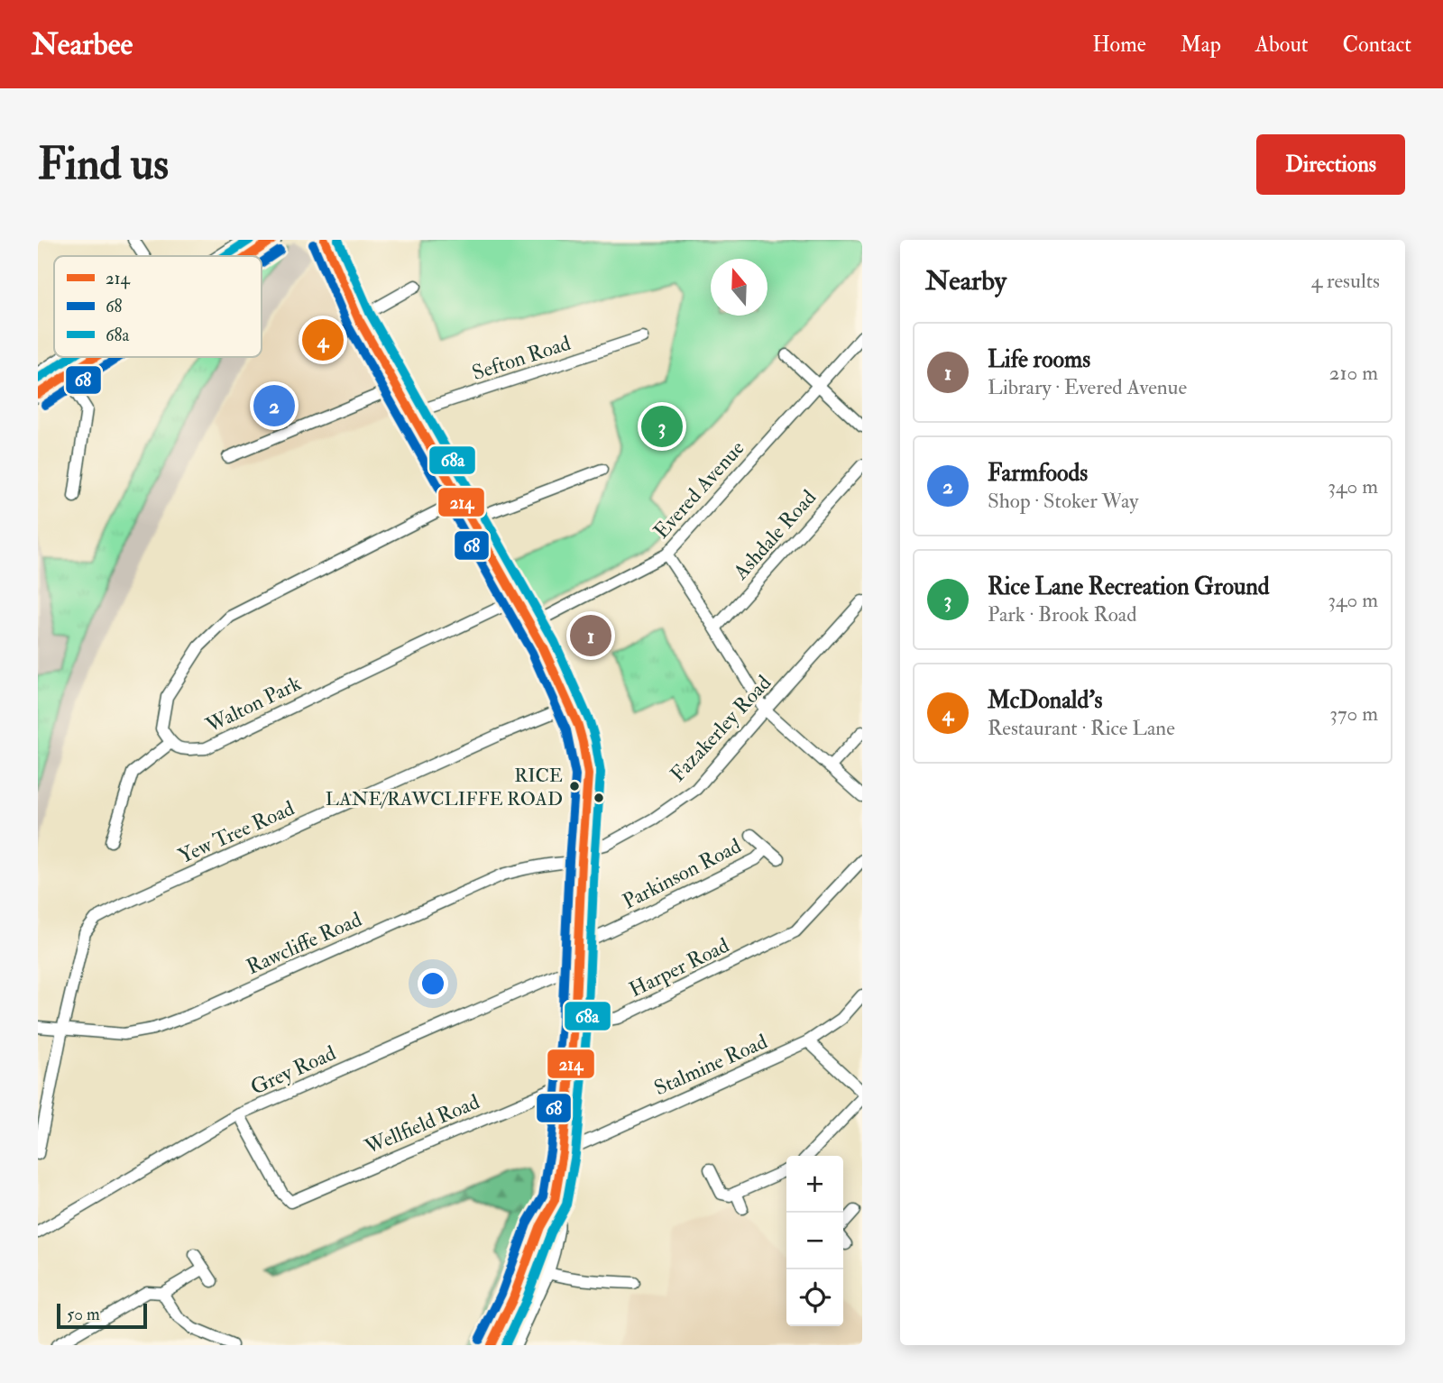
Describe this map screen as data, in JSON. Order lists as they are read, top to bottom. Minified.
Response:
{"streets":{"street":["Sefton Road","Evered Avenue","Ashdale Road","Walton Park","Fazakerley Road","Yew Tree Road","Parkinson Road","Rawcliffe Road","Harper Road","Stalmine Road","Grey Road","Wellfield Road"]},"crossings":[["Fazakerley Road","Rawcliffe Road"],["Yew Tree Road","Rawcliffe Road"],["Grey Road","Wellfield Road"]],"places":["RICE LANE/RAWCLIFFE ROAD"],"lines":["transit line 214","transit line 68a","transit line 68"],"legend":["214","68","68a"],"scale_bar":"50 m","north":"top","page":{"header":"Nearbee","nav":["Home","Map","About","Contact"],"buttons":"Directions","title":"Find us","heading":["Nearby","4 results"],"pins":["4","2","3","1"],"list":[{"mark":"1","name":"Life rooms","note":"Library · Evered Avenue","value":"210 m"},{"mark":"2","name":"Farmfoods","note":"Shop · Stoker Way","value":"340 m"},{"mark":"3","name":"Rice Lane Recreation Ground","note":"Park · Brook Road","value":"340 m"},{"mark":"4","name":"McDonald's","note":"Restaurant · Rice Lane","value":"370 m"}],"map_buttons":["+","−"],"scale":"50 m"}}
